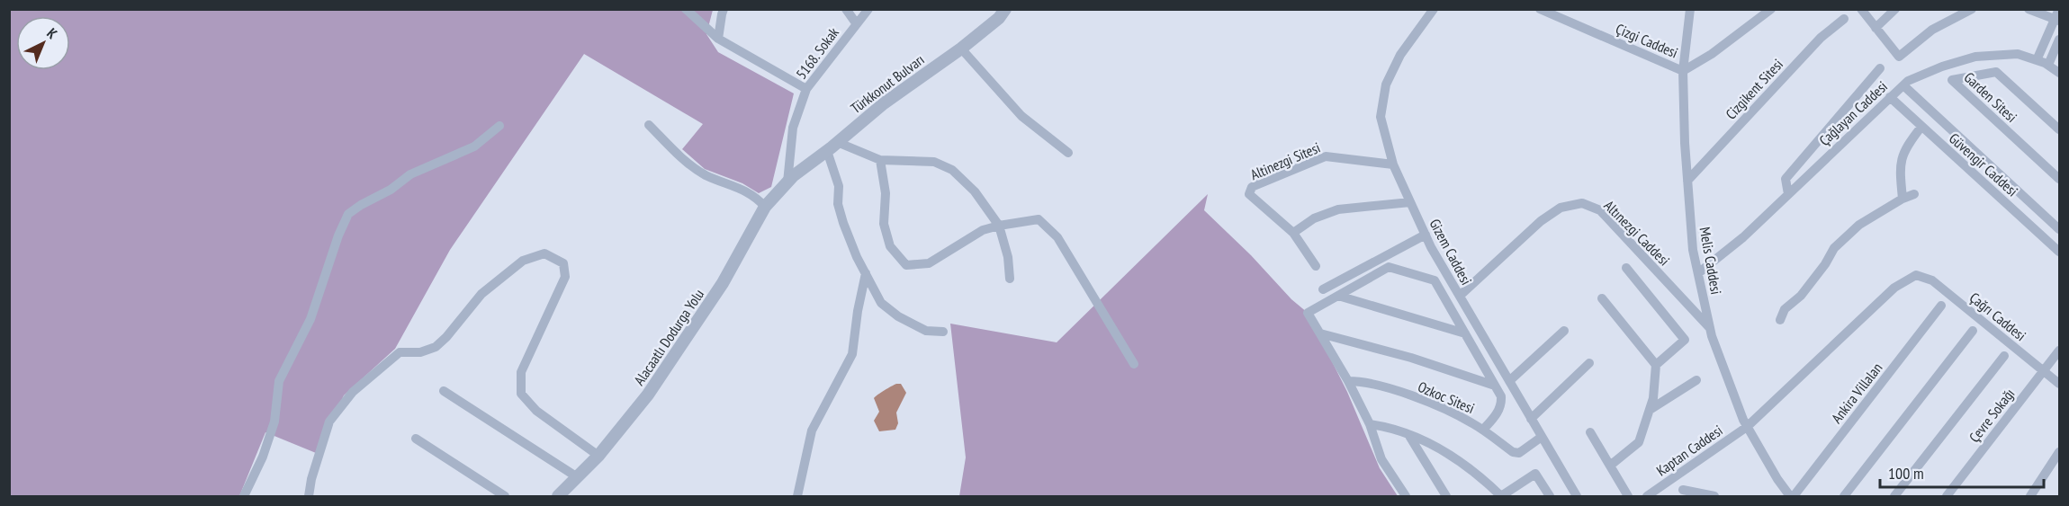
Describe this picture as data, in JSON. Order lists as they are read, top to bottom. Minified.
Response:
{"streets":{"street":["Çizgi Caddesi","5168. Sokak","Türkkonut Bulvarı","Cizgikent Sitesi","Garden Sitesi","Çağlayan Caddesi","Altinezgi Sitesi","Güvengir Caddesi","Altınezgi Caddesi","Gizem Caddesi","Melis Caddesi","Çağrı Caddesi","Alacaatlı Dodurga Yolu","Ankira Villalan","Ozkoc Sitesi","Çevre Sokağı","Kaptan Caddesi"]},"crossings":[["Çizgi Caddesi","Melis Caddesi"],["5168. Sokak","Türkkonut Bulvarı"],["5168. Sokak","Alacaatlı Dodurga Yolu"],["Türkkonut Bulvarı","Alacaatlı Dodurga Yolu"],["Cizgikent Sitesi","Melis Caddesi"],["Çağlayan Caddesi","Güvengir Caddesi"],["Çağlayan Caddesi","Melis Caddesi"],["Altinezgi Sitesi","Gizem Caddesi"],["Altınezgi Caddesi","Gizem Caddesi"],["Altınezgi Caddesi","Melis Caddesi"],["Melis Caddesi","Ankira Villalan"],["Melis Caddesi","Kaptan Caddesi"],["Çağrı Caddesi","Çevre Sokağı"],["Çağrı Caddesi","Kaptan Caddesi"]],"scale_bar":"100 m","north":"top right"}
